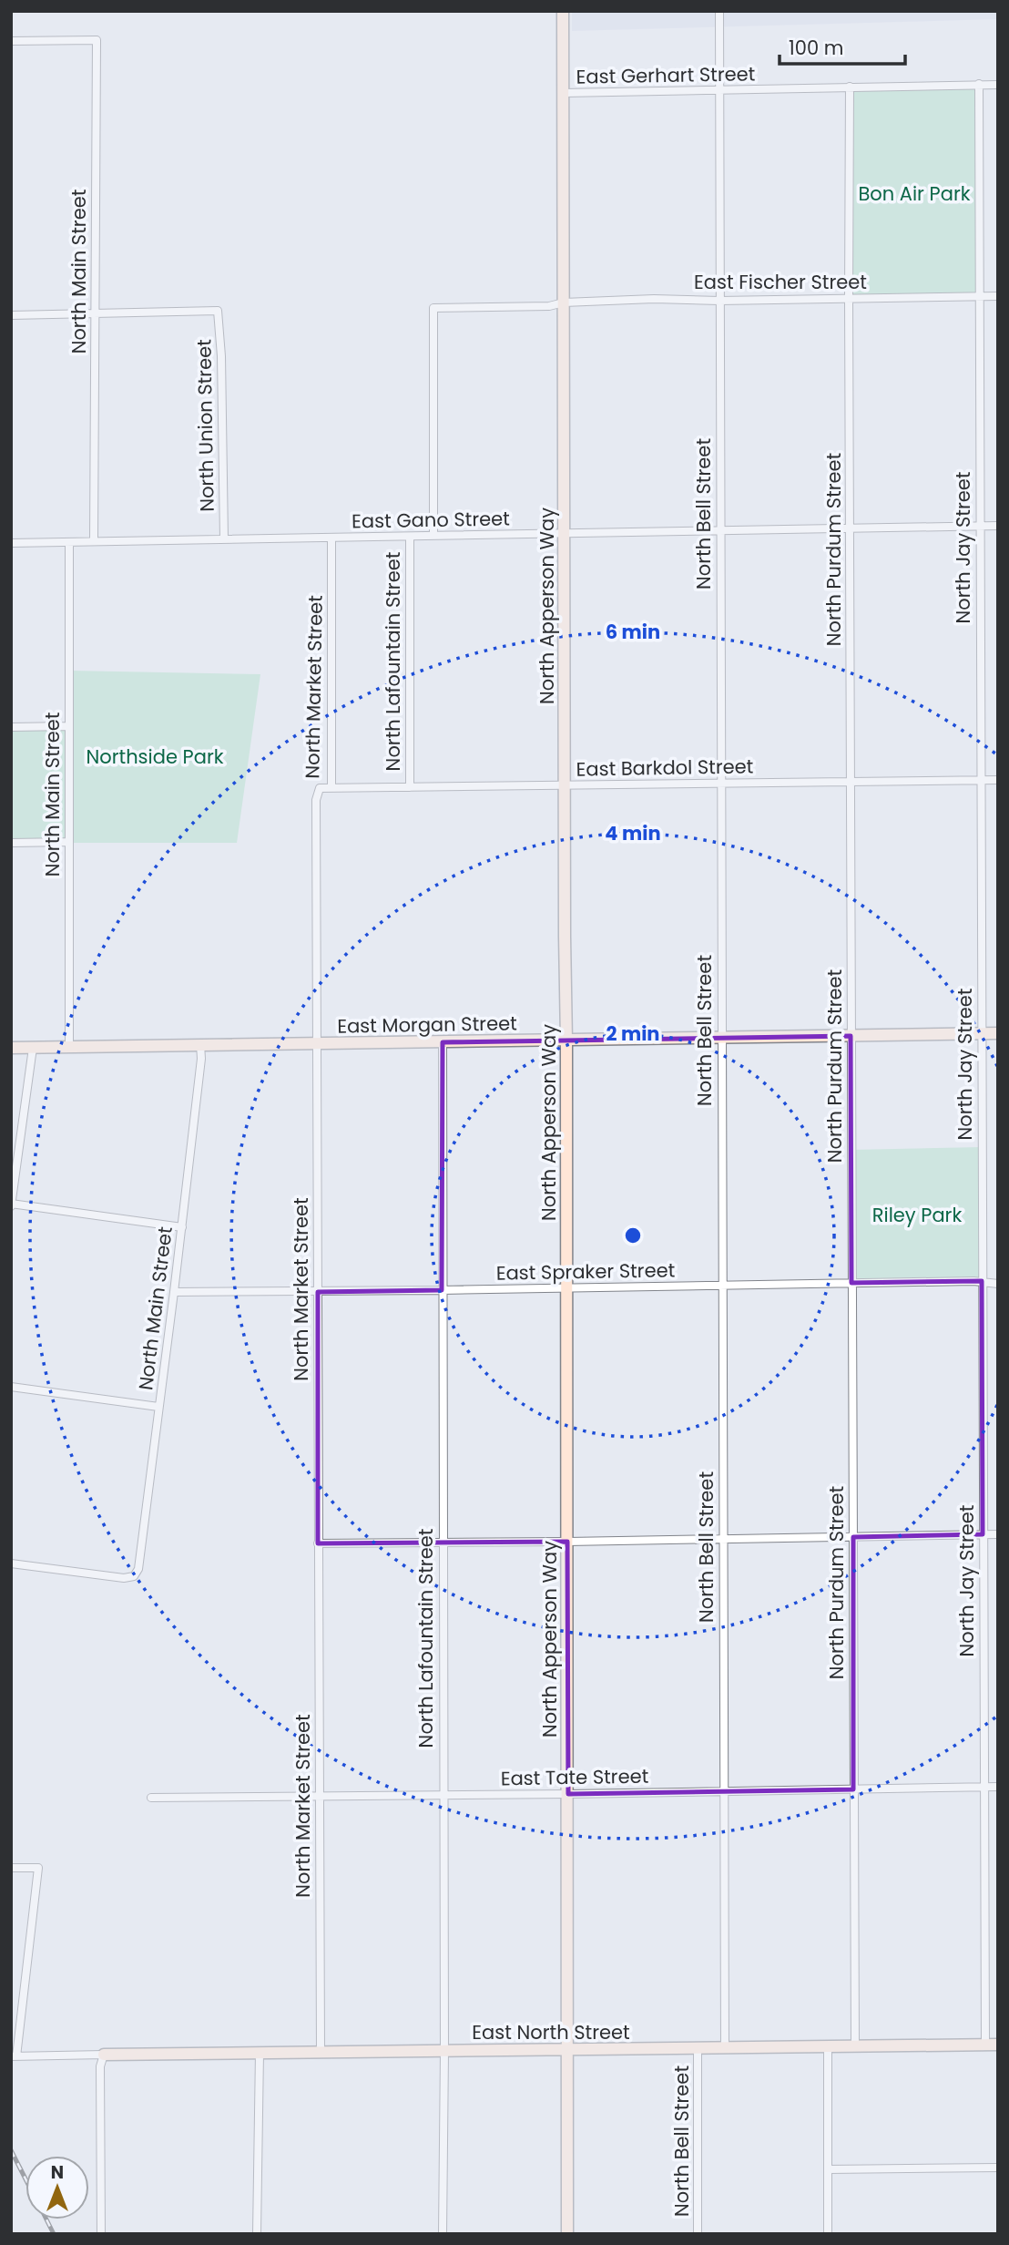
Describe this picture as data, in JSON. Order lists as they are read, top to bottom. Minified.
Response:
{"streets":{"main road":["North Apperson Way","East Morgan Street","East North Street"],"street":["East Gerhart Street","North Main Street","East Fischer Street","North Union Street","North Bell Street","East Gano Street","North Jay Street","North Purdum Street","North Lafountain Street","North Market Street","East Barkdol Street","East Spraker Street","East Tate Street"]},"crossings":[["East Gerhart Street","North Bell Street"],["East Gerhart Street","North Jay Street"],["East Gerhart Street","North Purdum Street"],["East Gerhart Street","North Apperson Way"],["North Main Street","North Union Street"],["North Main Street","East Gano Street"],["North Main Street","East Morgan Street"],["North Main Street","East Spraker Street"],["East Fischer Street","North Bell Street"],["East Fischer Street","East Gano Street"],["East Fischer Street","North Jay Street"],["East Fischer Street","North Purdum Street"],["East Fischer Street","North Apperson Way"],["North Union Street","East Gano Street"],["North Bell Street","East Gano Street"],["North Bell Street","East Barkdol Street"],["North Bell Street","East Morgan Street"],["North Bell Street","East Spraker Street"],["North Bell Street","East Tate Street"],["North Bell Street","East North Street"],["East Gano Street","North Jay Street"],["East Gano Street","North Purdum Street"],["East Gano Street","North Apperson Way"],["East Gano Street","North Lafountain Street"],["East Gano Street","North Market Street"],["North Jay Street","East Barkdol Street"],["North Jay Street","East Morgan Street"],["North Jay Street","East Spraker Street"],["North Jay Street","East Tate Street"],["North Jay Street","East North Street"],["North Purdum Street","East Barkdol Street"],["North Purdum Street","East Morgan Street"],["North Purdum Street","East Spraker Street"],["North Purdum Street","East Tate Street"],["North Purdum Street","East North Street"],["North Apperson Way","East Barkdol Street"],["North Apperson Way","East Morgan Street"],["North Apperson Way","East Spraker Street"],["North Apperson Way","East Tate Street"],["North Apperson Way","East North Street"],["North Lafountain Street","East Barkdol Street"],["North Lafountain Street","East Morgan Street"],["North Lafountain Street","East Spraker Street"],["North Lafountain Street","East Tate Street"],["North Lafountain Street","East North Street"],["North Market Street","East Barkdol Street"],["North Market Street","East Morgan Street"],["North Market Street","East Spraker Street"],["North Market Street","East Tate Street"],["North Market Street","East North Street"]],"parks":["Bon Air Park","Northside Park","Riley Park"],"scale_bar":"100 m","north":"top","rings":["6 min","4 min","2 min"]}
